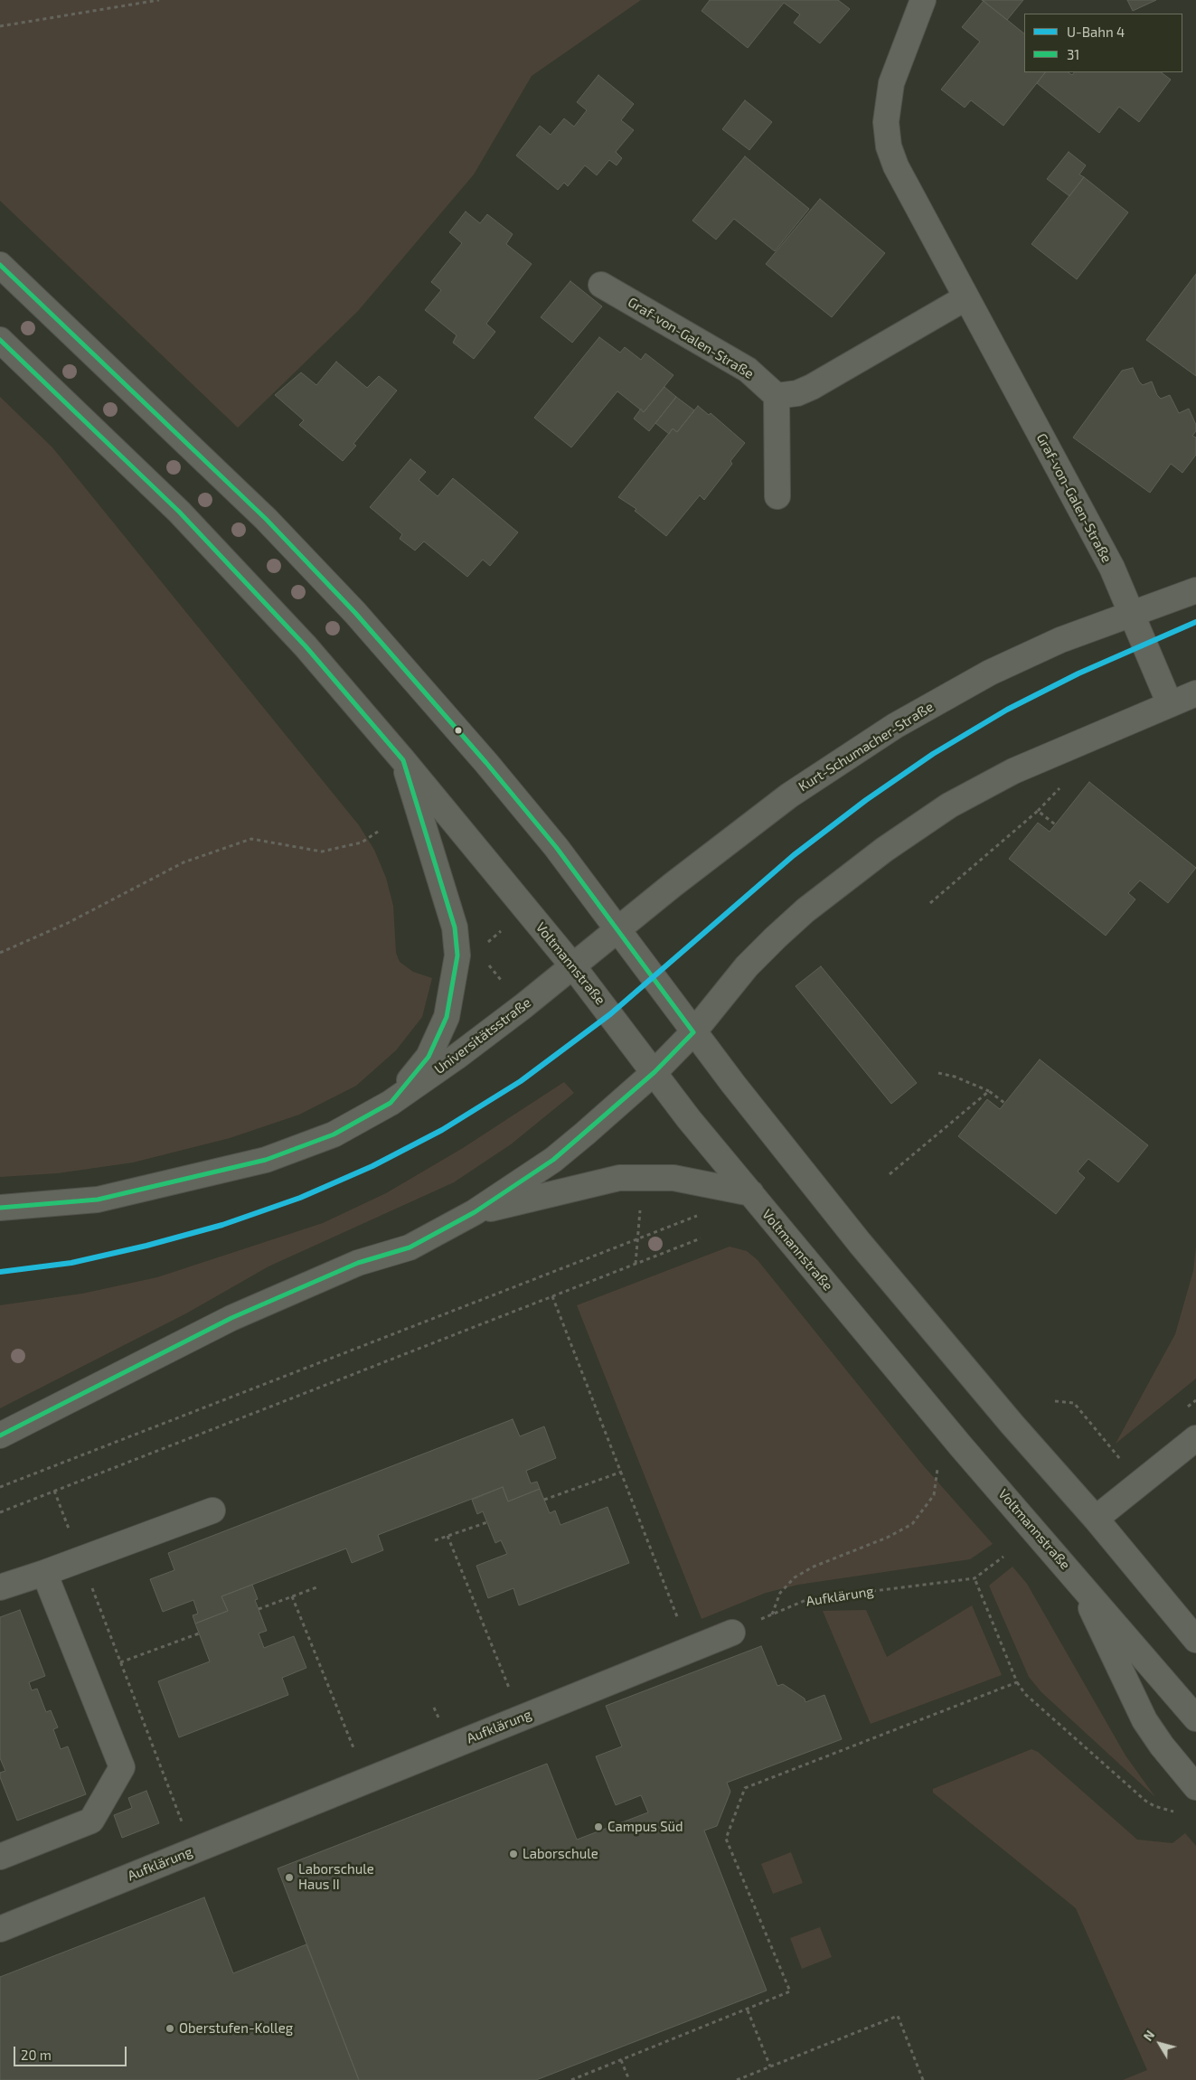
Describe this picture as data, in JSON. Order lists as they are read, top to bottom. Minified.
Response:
{"streets":{"street":["Graf-von-Galen-Straße","Kurt-Schumacher-Straße","Voltmannstraße","Universitätsstraße","Aufklärung"]},"crossings":[["Graf-von-Galen-Straße","Kurt-Schumacher-Straße"],["Kurt-Schumacher-Straße","Voltmannstraße"],["Kurt-Schumacher-Straße","Universitätsstraße"],["Voltmannstraße","Universitätsstraße"]],"places":["Campus Süd","Laborschule","Laborschule Haus II","Oberstufen-Kolleg"],"lines":["transit line 31","metro line 4"],"legend":["U-Bahn 4","31"],"scale_bar":"20 m","north":"top left"}
